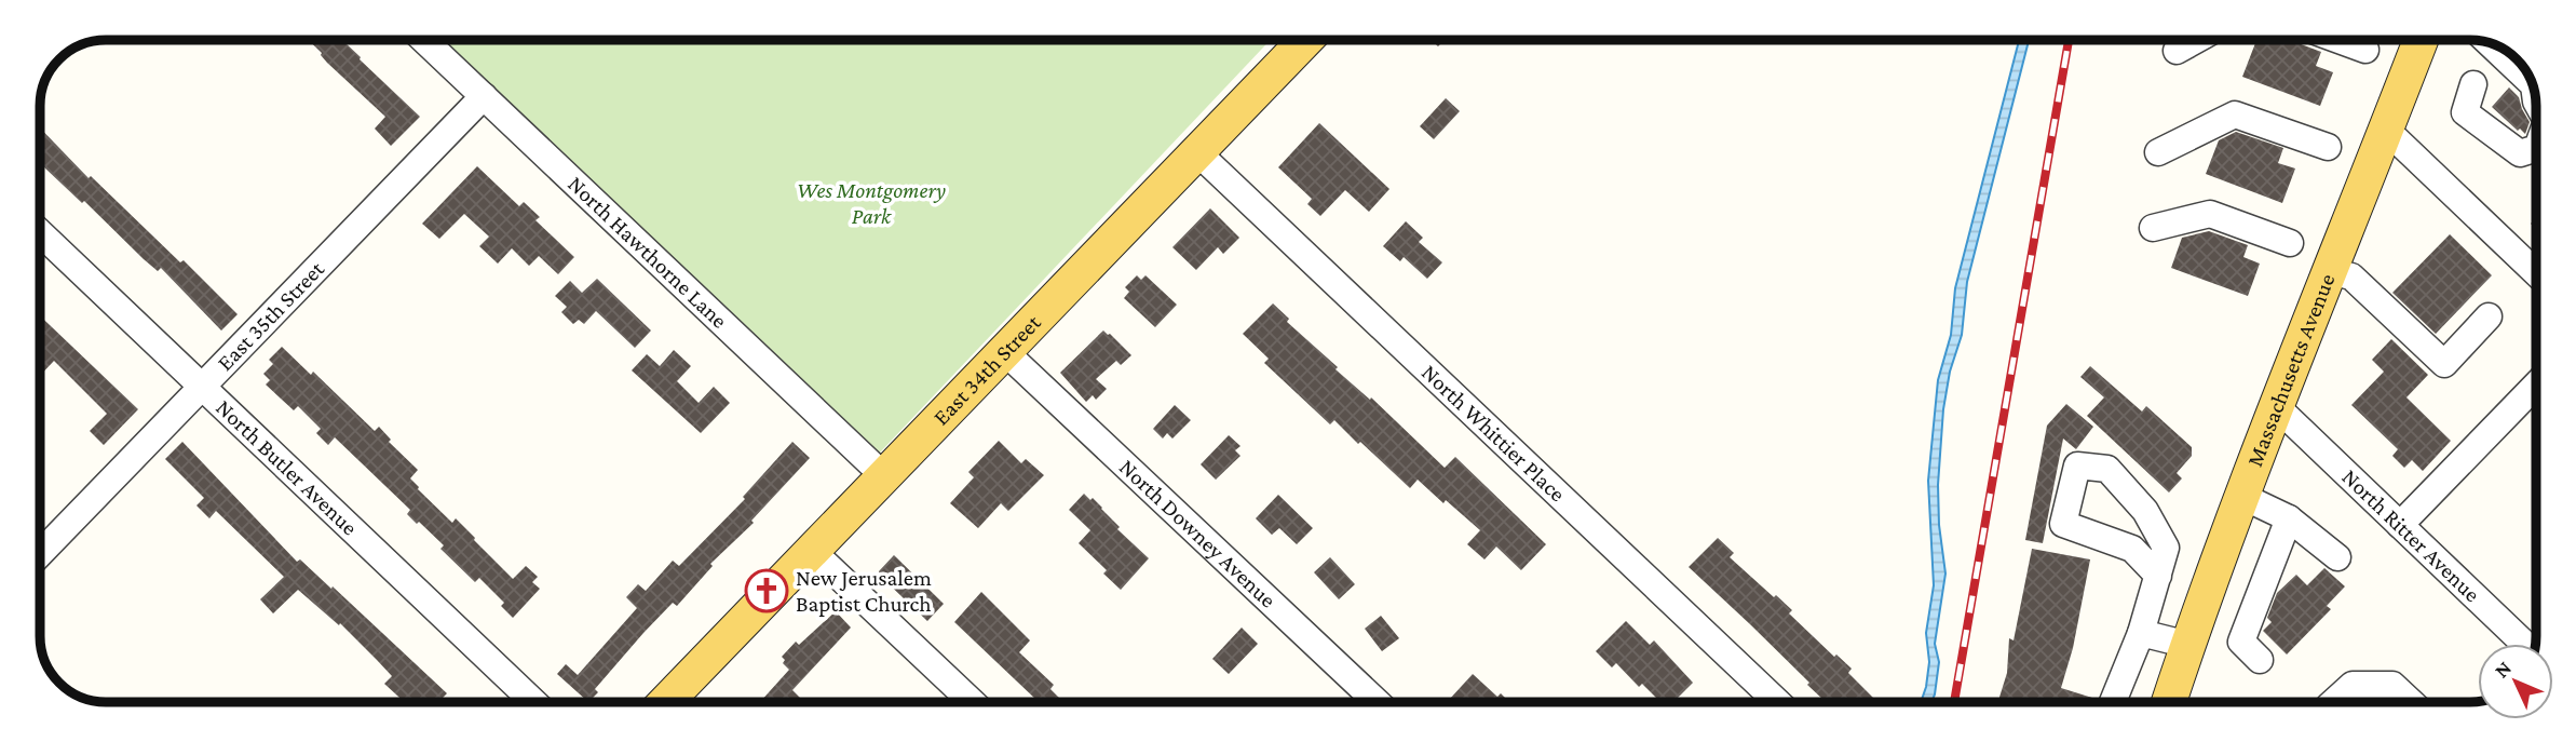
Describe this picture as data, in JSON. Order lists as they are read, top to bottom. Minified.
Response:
{"streets":{"main road":["East 34th Street","Massachusetts Avenue"],"street":["North Hawthorne Lane","East 35th Street","North Whittier Place","North Butler Avenue","North Downey Avenue","North Ritter Avenue"]},"crossings":[["North Hawthorne Lane","East 35th Street"],["North Hawthorne Lane","East 34th Street"],["East 35th Street","North Butler Avenue"],["East 34th Street","North Whittier Place"],["East 34th Street","North Downey Avenue"],["Massachusetts Avenue","North Ritter Avenue"]],"parks":["Wes Montgomery Park"],"places":{"church":["New Jerusalem Baptist Church"]},"north":"top left"}
